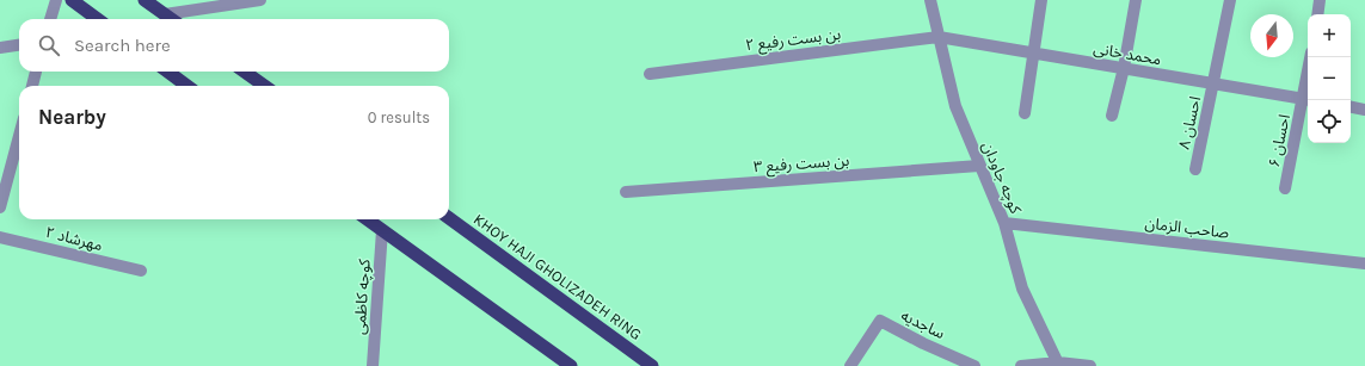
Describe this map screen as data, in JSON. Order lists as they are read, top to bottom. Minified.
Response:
{"streets":{"highway":["KHOY HAJI GHOLIZADEH RING"],"street":["بن بست رفیع ۲","محمد خانی","احسان ۸","احسان ۶","بن بست رفیع ۳","کوچه جاودان","صاحب الزمان","مهرشاد ۲","کوچه کاظمی","ساجدیه"]},"crossings":[["بن بست رفیع ۲","محمد خانی"],["بن بست رفیع ۲","کوچه جاودان"],["محمد خانی","احسان ۸"],["محمد خانی","احسان ۶"],["محمد خانی","کوچه جاودان"],["بن بست رفیع ۳","کوچه جاودان"],["کوچه جاودان","صاحب الزمان"]],"north":"bottom","page":{"map_buttons":["+","−"],"search":"Search here","heading":["Nearby","0 results"]}}
